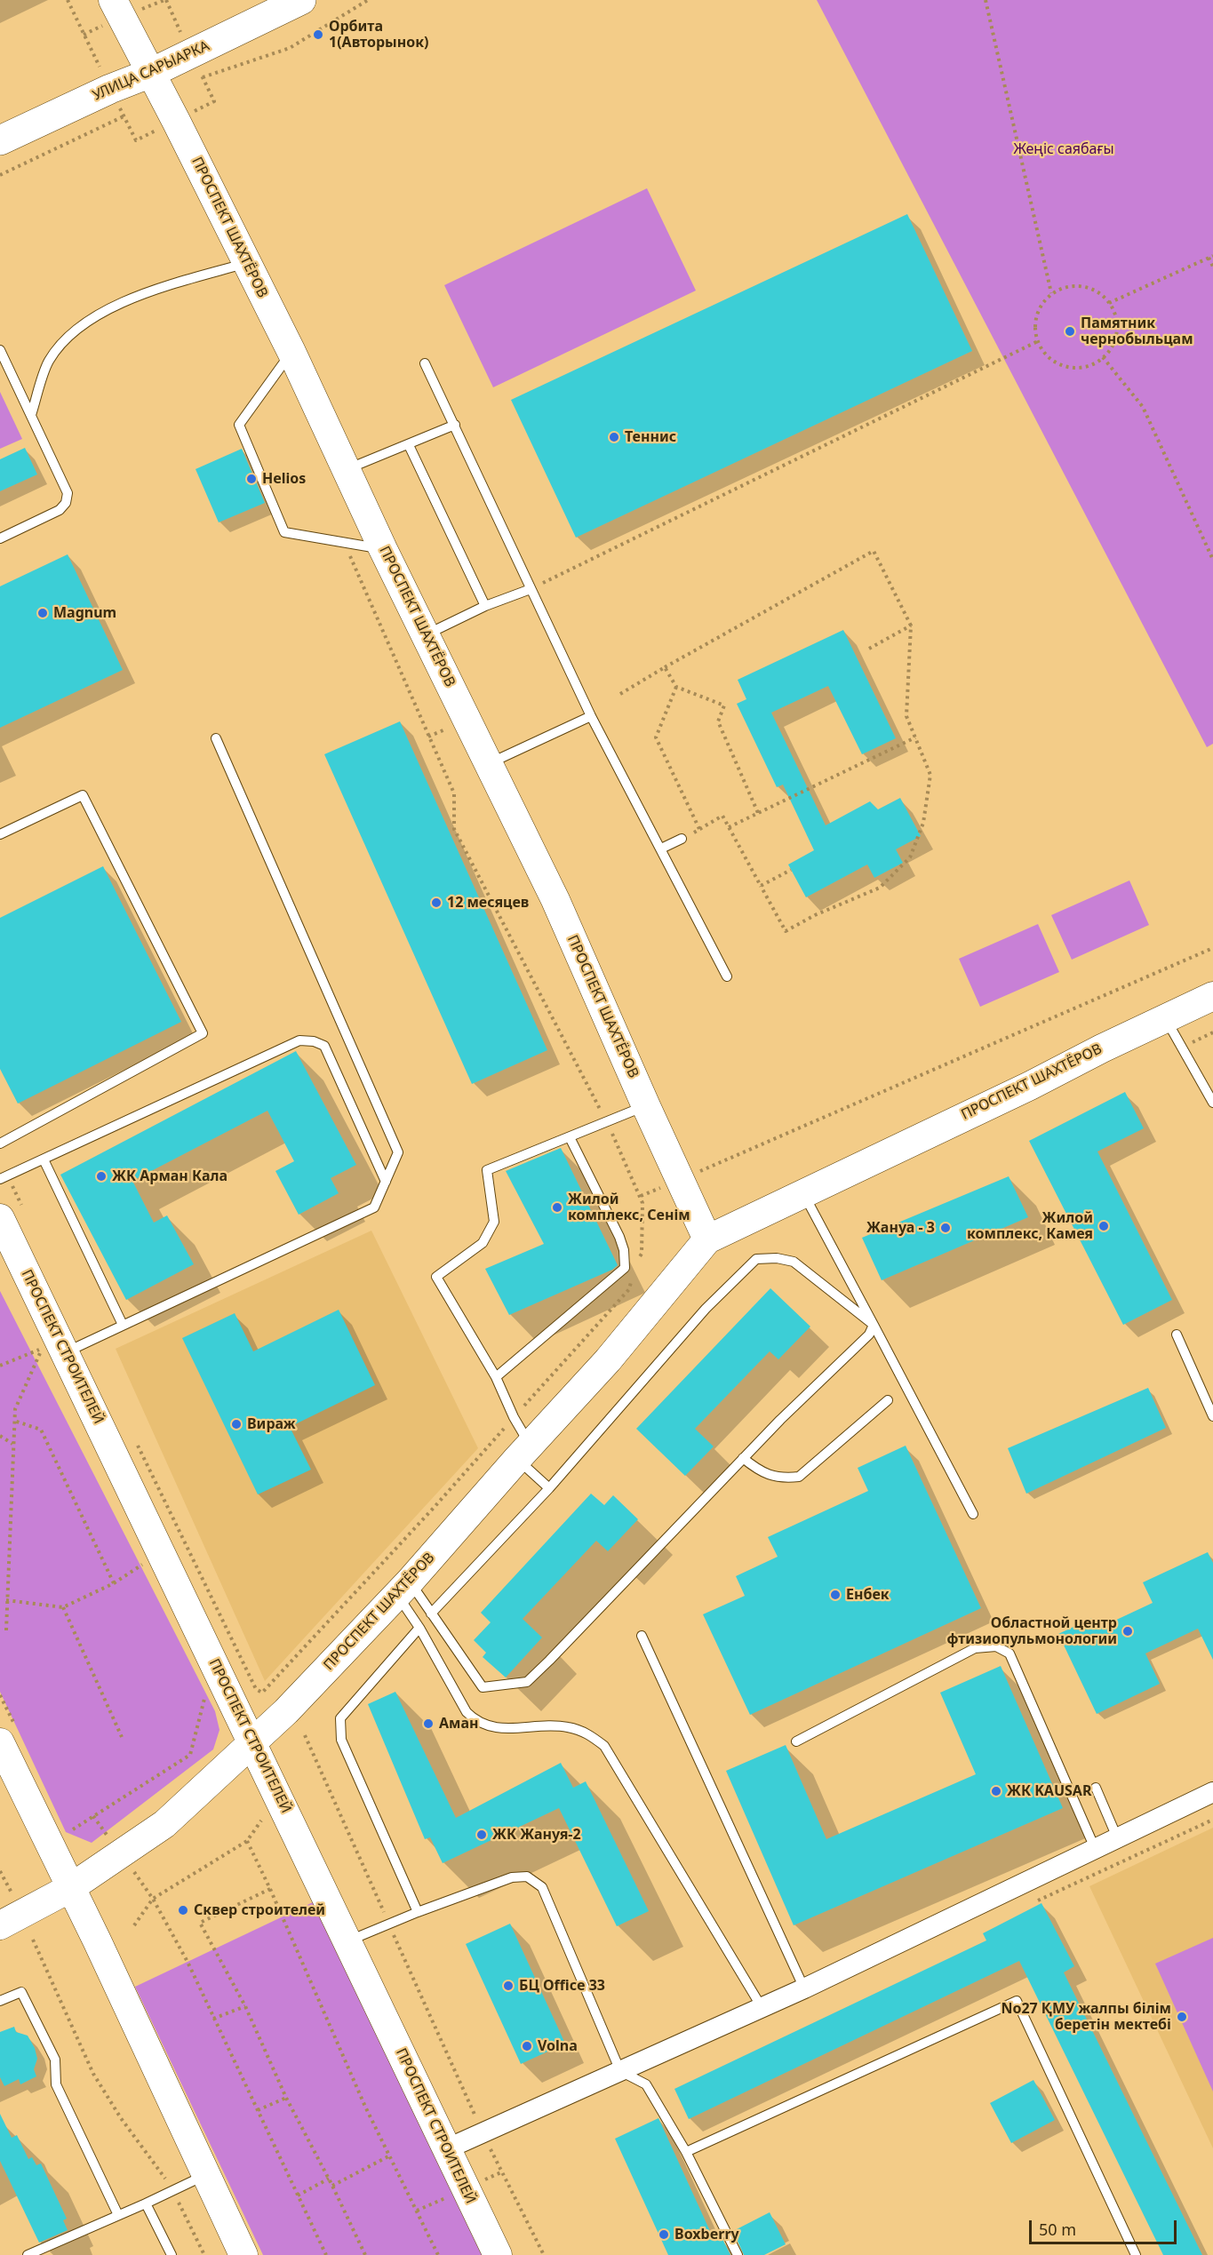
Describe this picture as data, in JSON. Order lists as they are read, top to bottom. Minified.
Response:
{"streets":{"main road":["УЛИЦА САРЫАРКА","ПРОСПЕКТ ШАХТЁРОВ","ПРОСПЕКТ СТРОИТЕЛЕЙ"]},"crossings":[["УЛИЦА САРЫАРКА","ПРОСПЕКТ ШАХТЁРОВ"],["ПРОСПЕКТ ШАХТЁРОВ","ПРОСПЕКТ СТРОИТЕЛЕЙ"]],"parks":["Жеңіс саябағы"],"places":["Орбита 1(Авторынок)","Памятник чернобыльцам","Теннис","Helios","Magnum","12 месяцев","ЖК Арман Кала","Жилой комплекс, Сенiм","Жилой комплекс, Камея","Жануа - 3","Вираж","Енбек","Областной центр фтизиопульмонологии","Аман","ЖК KAUSAR","ЖК Жануя-2","Сквер строителей","БЦ Office 33","No27 ҚМУ жалпы білім беретін мектебі","Volna","Boxberry"],"scale_bar":"50 m"}
